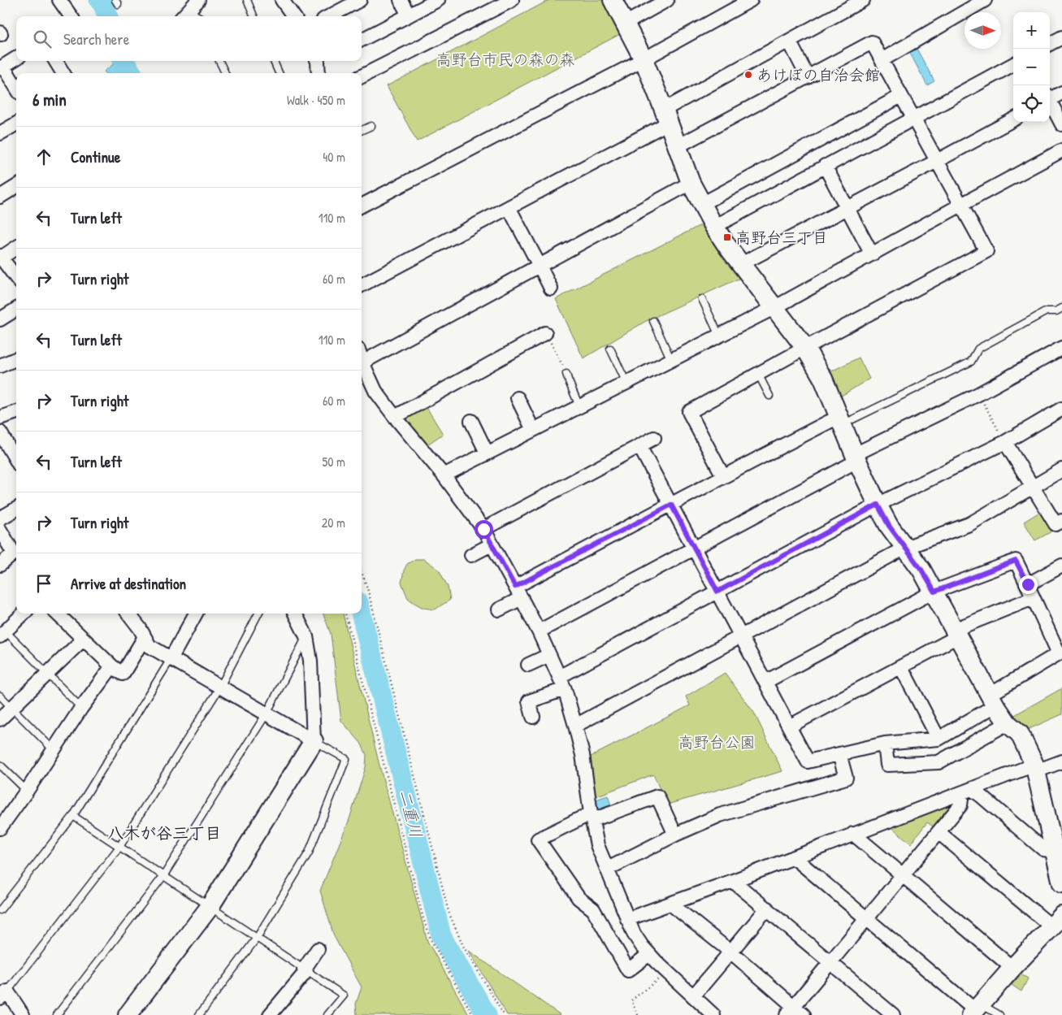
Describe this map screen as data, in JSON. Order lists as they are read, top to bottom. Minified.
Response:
{"districts":["八木が谷三丁目"],"water":["二重川"],"parks":["高野台市民の森の森","高野台公園"],"places":{"other":["あけぼの自治会館"],"transit":["高野台三丁目"]},"north":"right","page":{"map_buttons":["+","−"],"search":"Search here","heading":["6 min","Walk · 450 m"],"list":[["Continue","40 m"],["Turn left","110 m"],["Turn right","60 m"],["Turn left","110 m"],["Turn right","60 m"],["Turn left","50 m"],["Turn right","20 m"],"Arrive at destination"]}}
